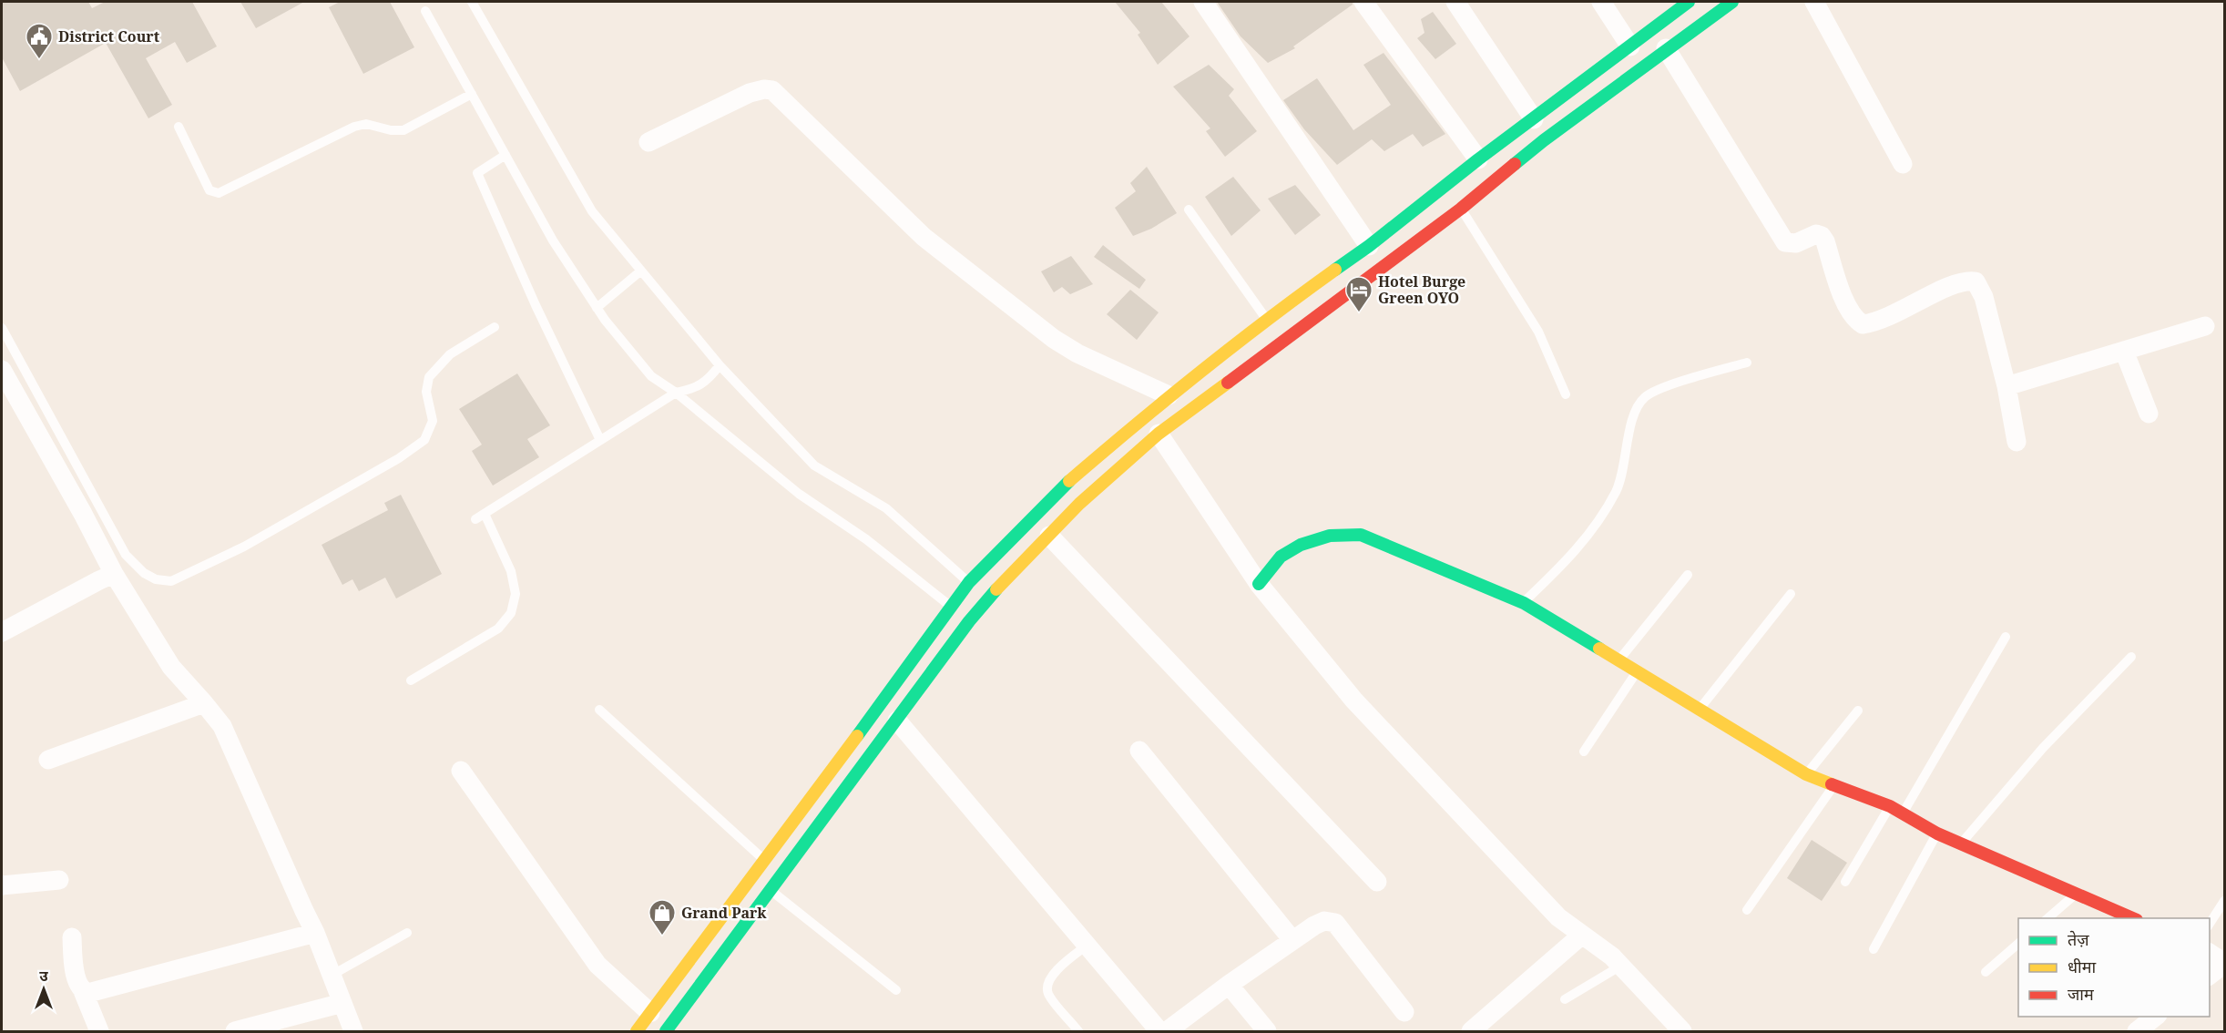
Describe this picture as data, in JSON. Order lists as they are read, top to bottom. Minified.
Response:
{"places":{"public building":["District Court"],"hotel":["Hotel Burge Green OYO"],"shop":["Grand Park"]},"legend":["तेज़","धीमा","जाम"],"north":"top"}
